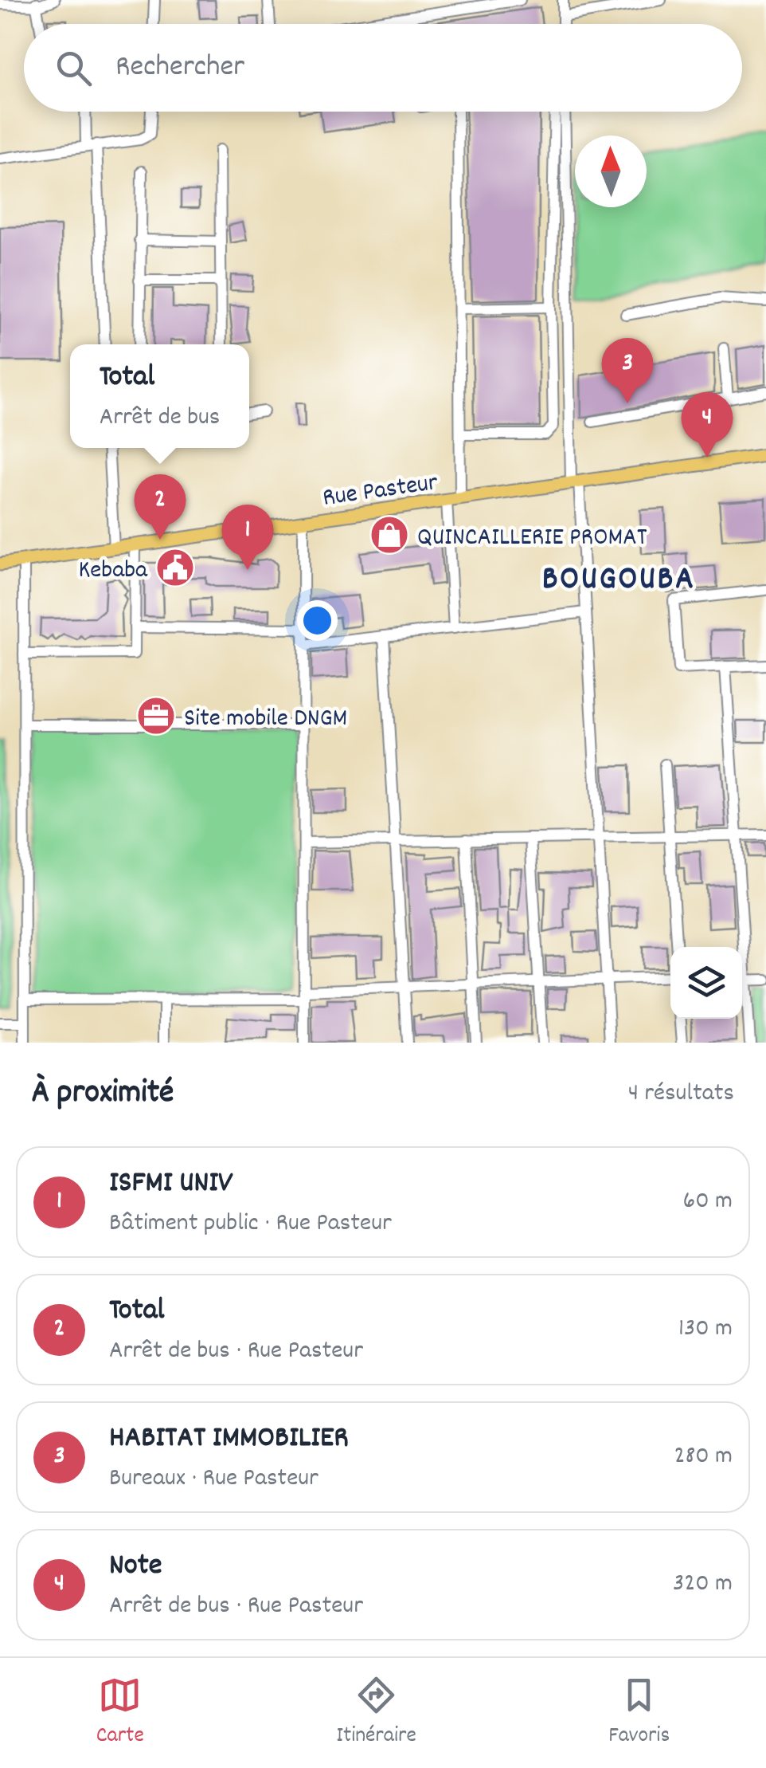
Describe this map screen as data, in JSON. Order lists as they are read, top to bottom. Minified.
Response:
{"streets":{"main road":["Rue Pasteur"]},"districts":["BOUGOUBA"],"places":{"shop":["QUINCAILLERIE PROMAT"],"public building":["Kebaba"],"office":["Site mobile DNGM"]},"north":"top","page":{"search":"Rechercher","pins":["3","4","2","1"],"popup":["Total","Arrêt de bus"],"heading":["À proximité","4 résultats"],"list":[{"mark":"1","name":"ISFMI UNIV","note":"Bâtiment public · Rue Pasteur","value":"60 m"},{"mark":"2","name":"Total","note":"Arrêt de bus · Rue Pasteur","value":"130 m"},{"mark":"3","name":"HABITAT IMMOBILIER","note":"Bureaux · Rue Pasteur","value":"280 m"},{"mark":"4","name":"Note","note":"Arrêt de bus · Rue Pasteur","value":"320 m"}],"nav":["Carte","Itinéraire","Favoris"]}}
